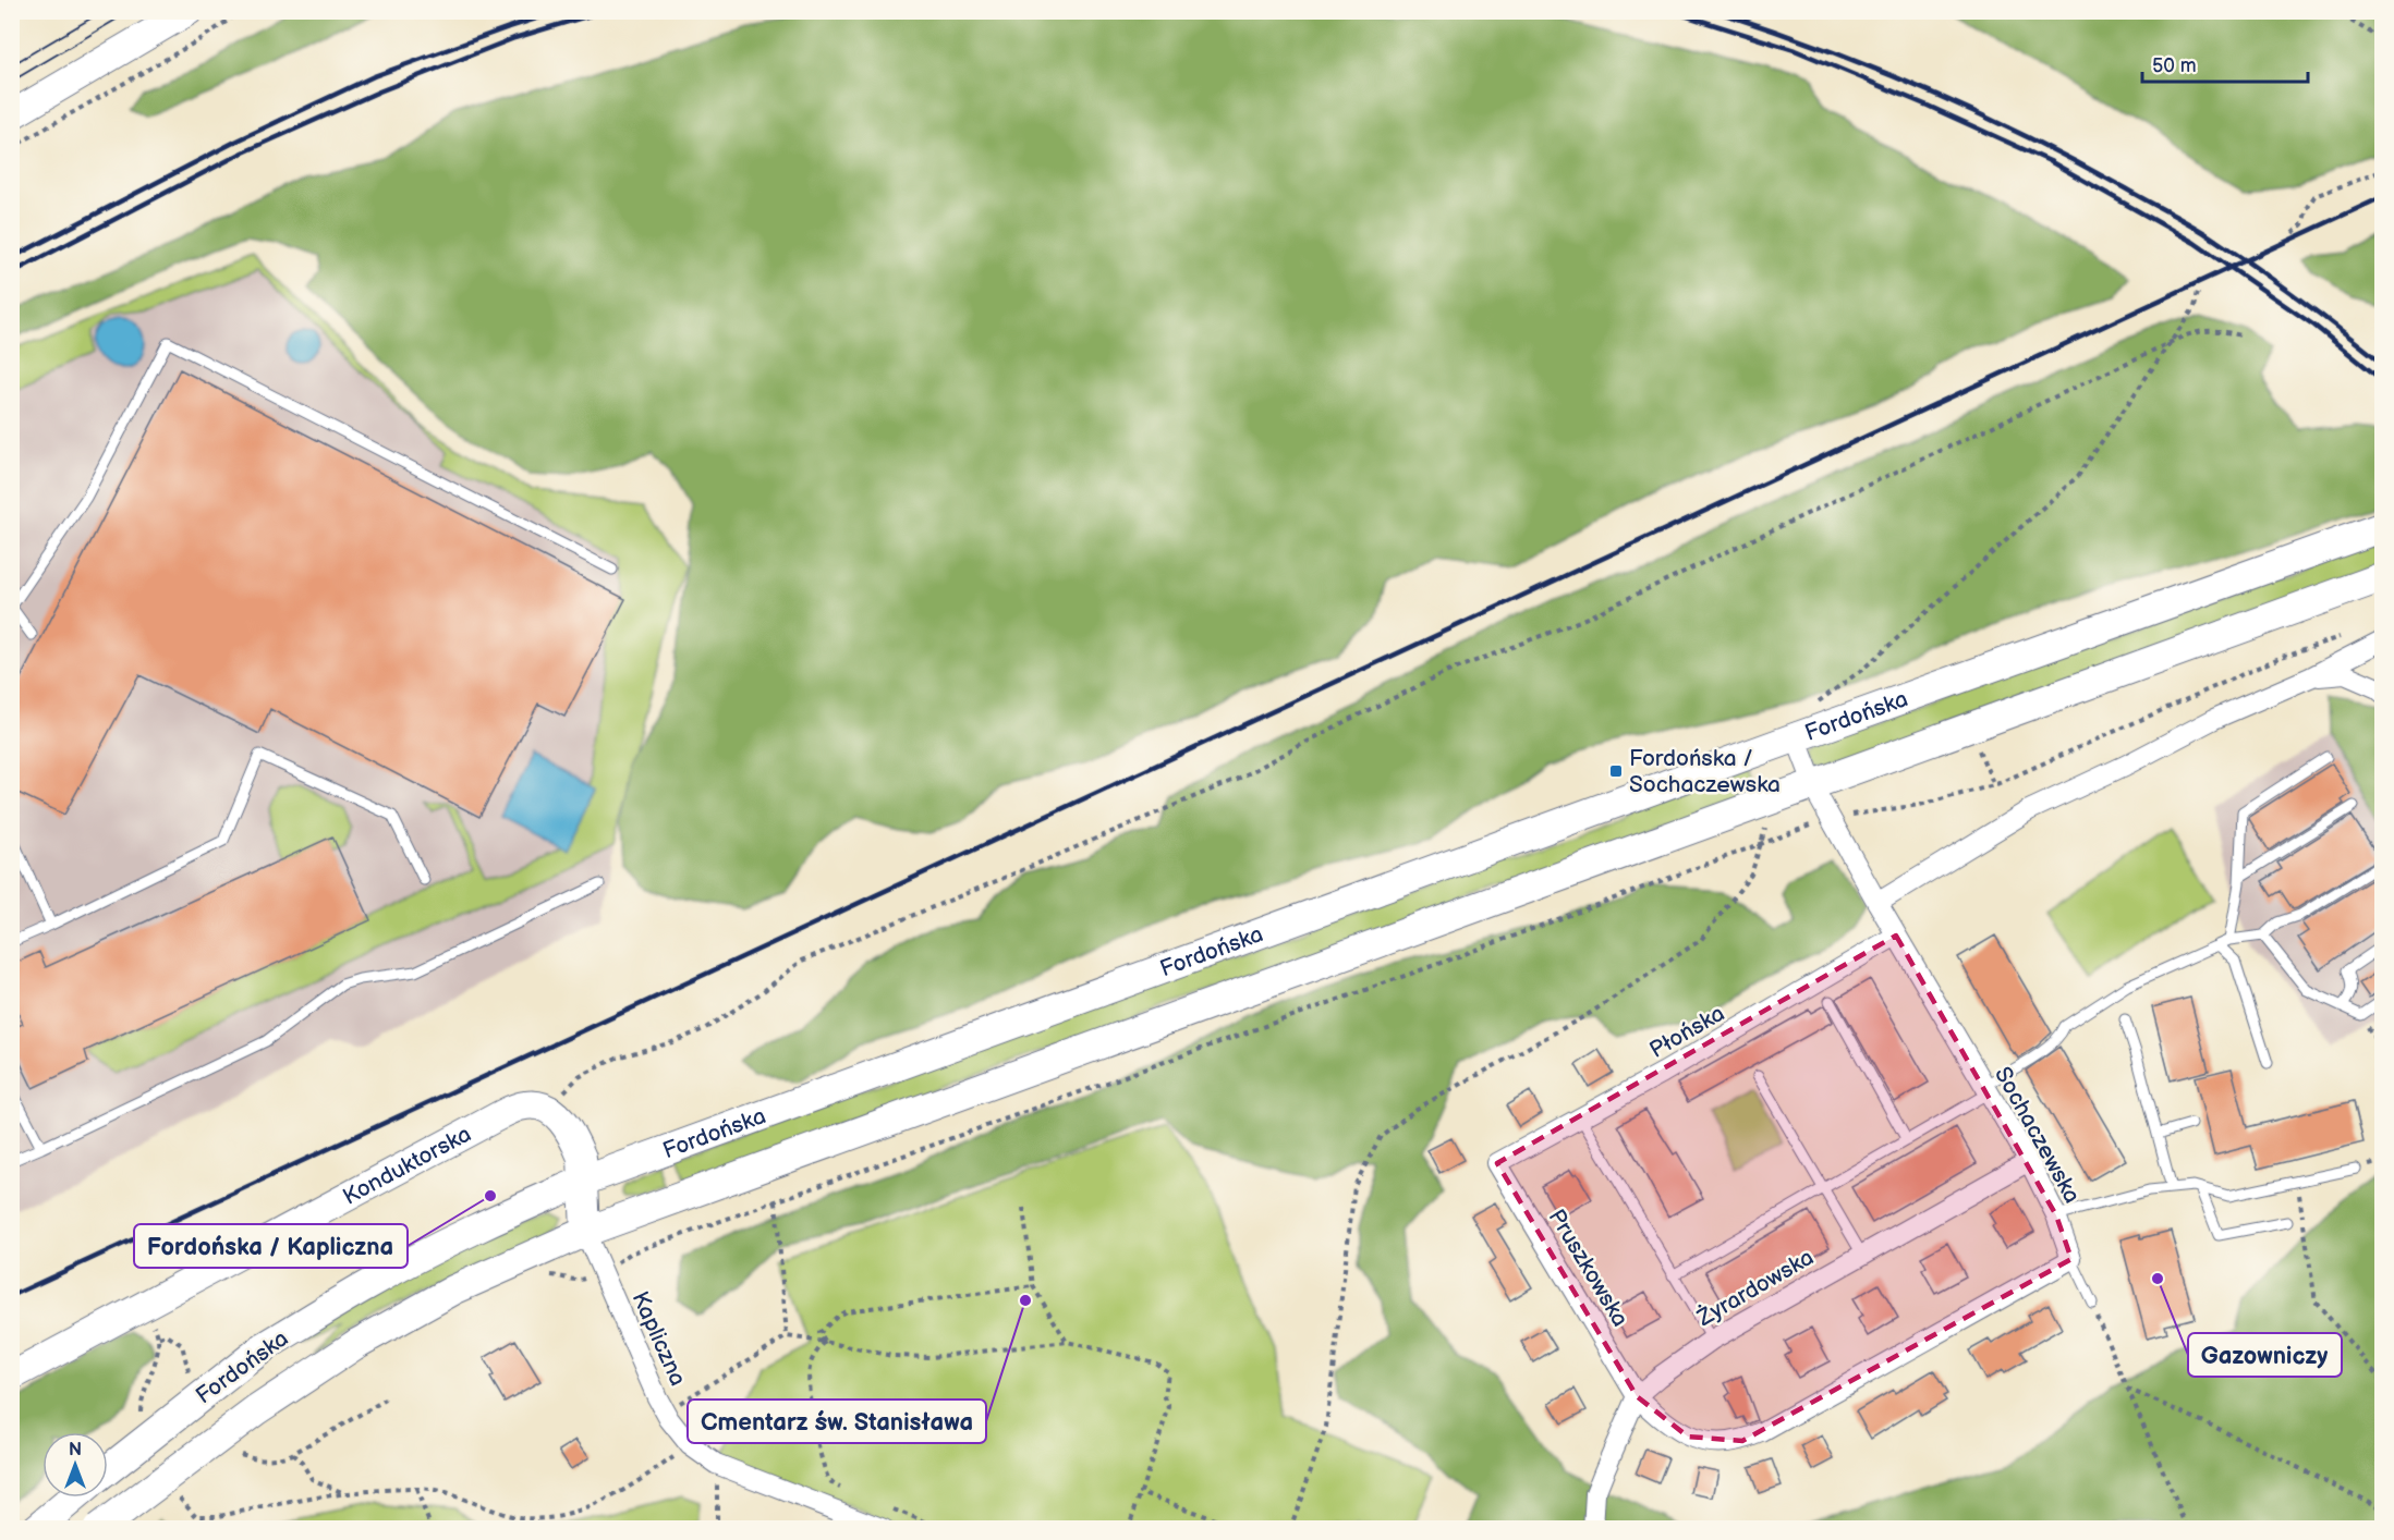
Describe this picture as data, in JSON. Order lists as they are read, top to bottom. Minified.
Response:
{"streets":{"main road":["Fordońska"],"street":["Płońska","Sochaczewska","Konduktorska","Pruszkowska","Żyrardowska","Kapliczna"]},"crossings":[["Fordońska","Sochaczewska"],["Fordońska","Kapliczna"],["Płońska","Sochaczewska"],["Płońska","Pruszkowska"],["Sochaczewska","Żyrardowska"],["Pruszkowska","Żyrardowska"]],"places":{"transit":["Fordońska / Sochaczewska"],"other":["Fordońska / Kapliczna","Gazowniczy","Cmentarz św. Stanisława"]},"scale_bar":"50 m","north":"top"}
